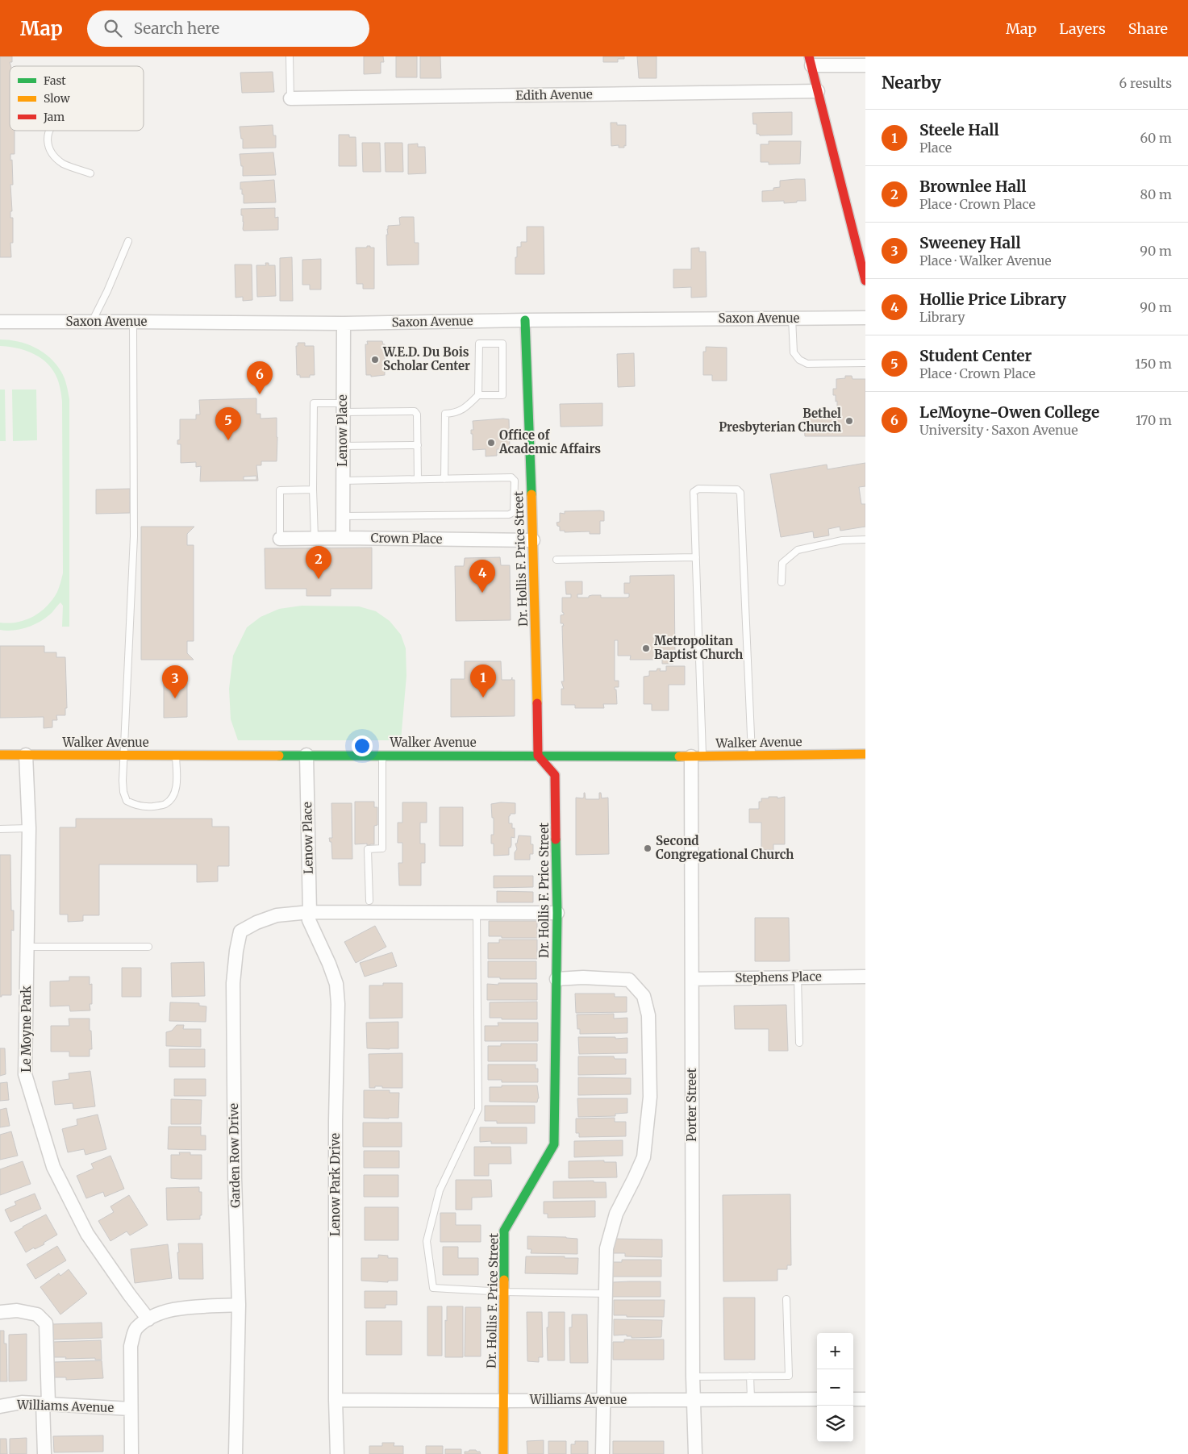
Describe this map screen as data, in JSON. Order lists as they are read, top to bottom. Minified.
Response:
{"streets":{"street":["Edith Avenue","Saxon Avenue","Lenow Place","Crown Place","Dr. Hollis F. Price Street","Walker Avenue","Stephens Place","Le Moyne Park","Porter Street","Garden Row Drive","Lenow Park Drive","Williams Avenue"]},"crossings":[["Saxon Avenue","Lenow Place"],["Saxon Avenue","Dr. Hollis F. Price Street"],["Lenow Place","Crown Place"],["Lenow Place","Walker Avenue"],["Lenow Place","Garden Row Drive"],["Lenow Place","Lenow Park Drive"],["Crown Place","Dr. Hollis F. Price Street"],["Dr. Hollis F. Price Street","Walker Avenue"],["Dr. Hollis F. Price Street","Williams Avenue"],["Walker Avenue","Le Moyne Park"],["Walker Avenue","Porter Street"],["Stephens Place","Porter Street"],["Porter Street","Williams Avenue"],["Garden Row Drive","Lenow Park Drive"],["Lenow Park Drive","Williams Avenue"]],"places":["W.E.D. Du Bois Scholar Center","Bethel Presbyterian Church","Office of Academic Affairs","Metropolitan Baptist Church","Second Congregational Church"],"legend":["Fast","Slow","Jam"],"page":{"header":"Map","search":"Search here","nav":["Map","Layers","Share"],"heading":["Nearby","6 results"],"list":[{"mark":"1","name":"Steele Hall","note":"Place","value":"60 m"},{"mark":"2","name":"Brownlee Hall","note":"Place · Crown Place","value":"80 m"},{"mark":"3","name":"Sweeney Hall","note":"Place · Walker Avenue","value":"90 m"},{"mark":"4","name":"Hollie Price Library","note":"Library","value":"90 m"},{"mark":"5","name":"Student Center","note":"Place · Crown Place","value":"150 m"},{"mark":"6","name":"LeMoyne-Owen College","note":"University · Saxon Avenue","value":"170 m"}],"pins":["6","5","2","4","1","3"],"map_buttons":["+","−"]}}
